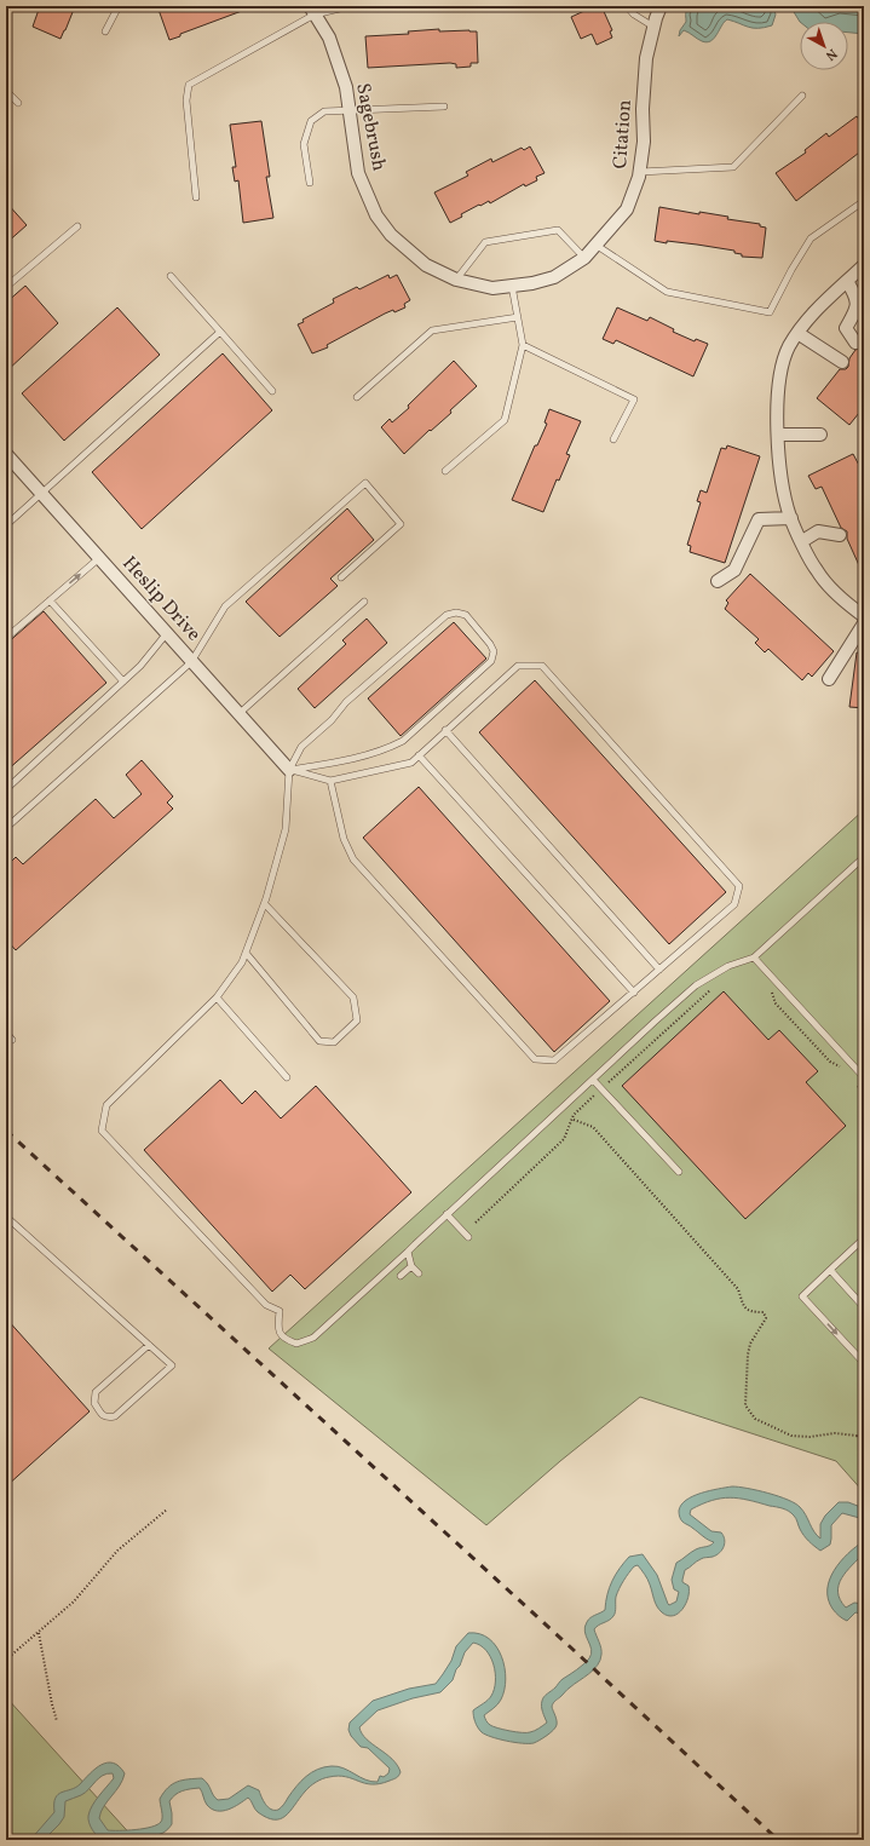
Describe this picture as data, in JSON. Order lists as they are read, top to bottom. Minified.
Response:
{"streets":{"street":["Sagebrush","Citation","Heslip Drive"]},"crossings":[["Sagebrush","Citation"]],"north":"bottom right"}
